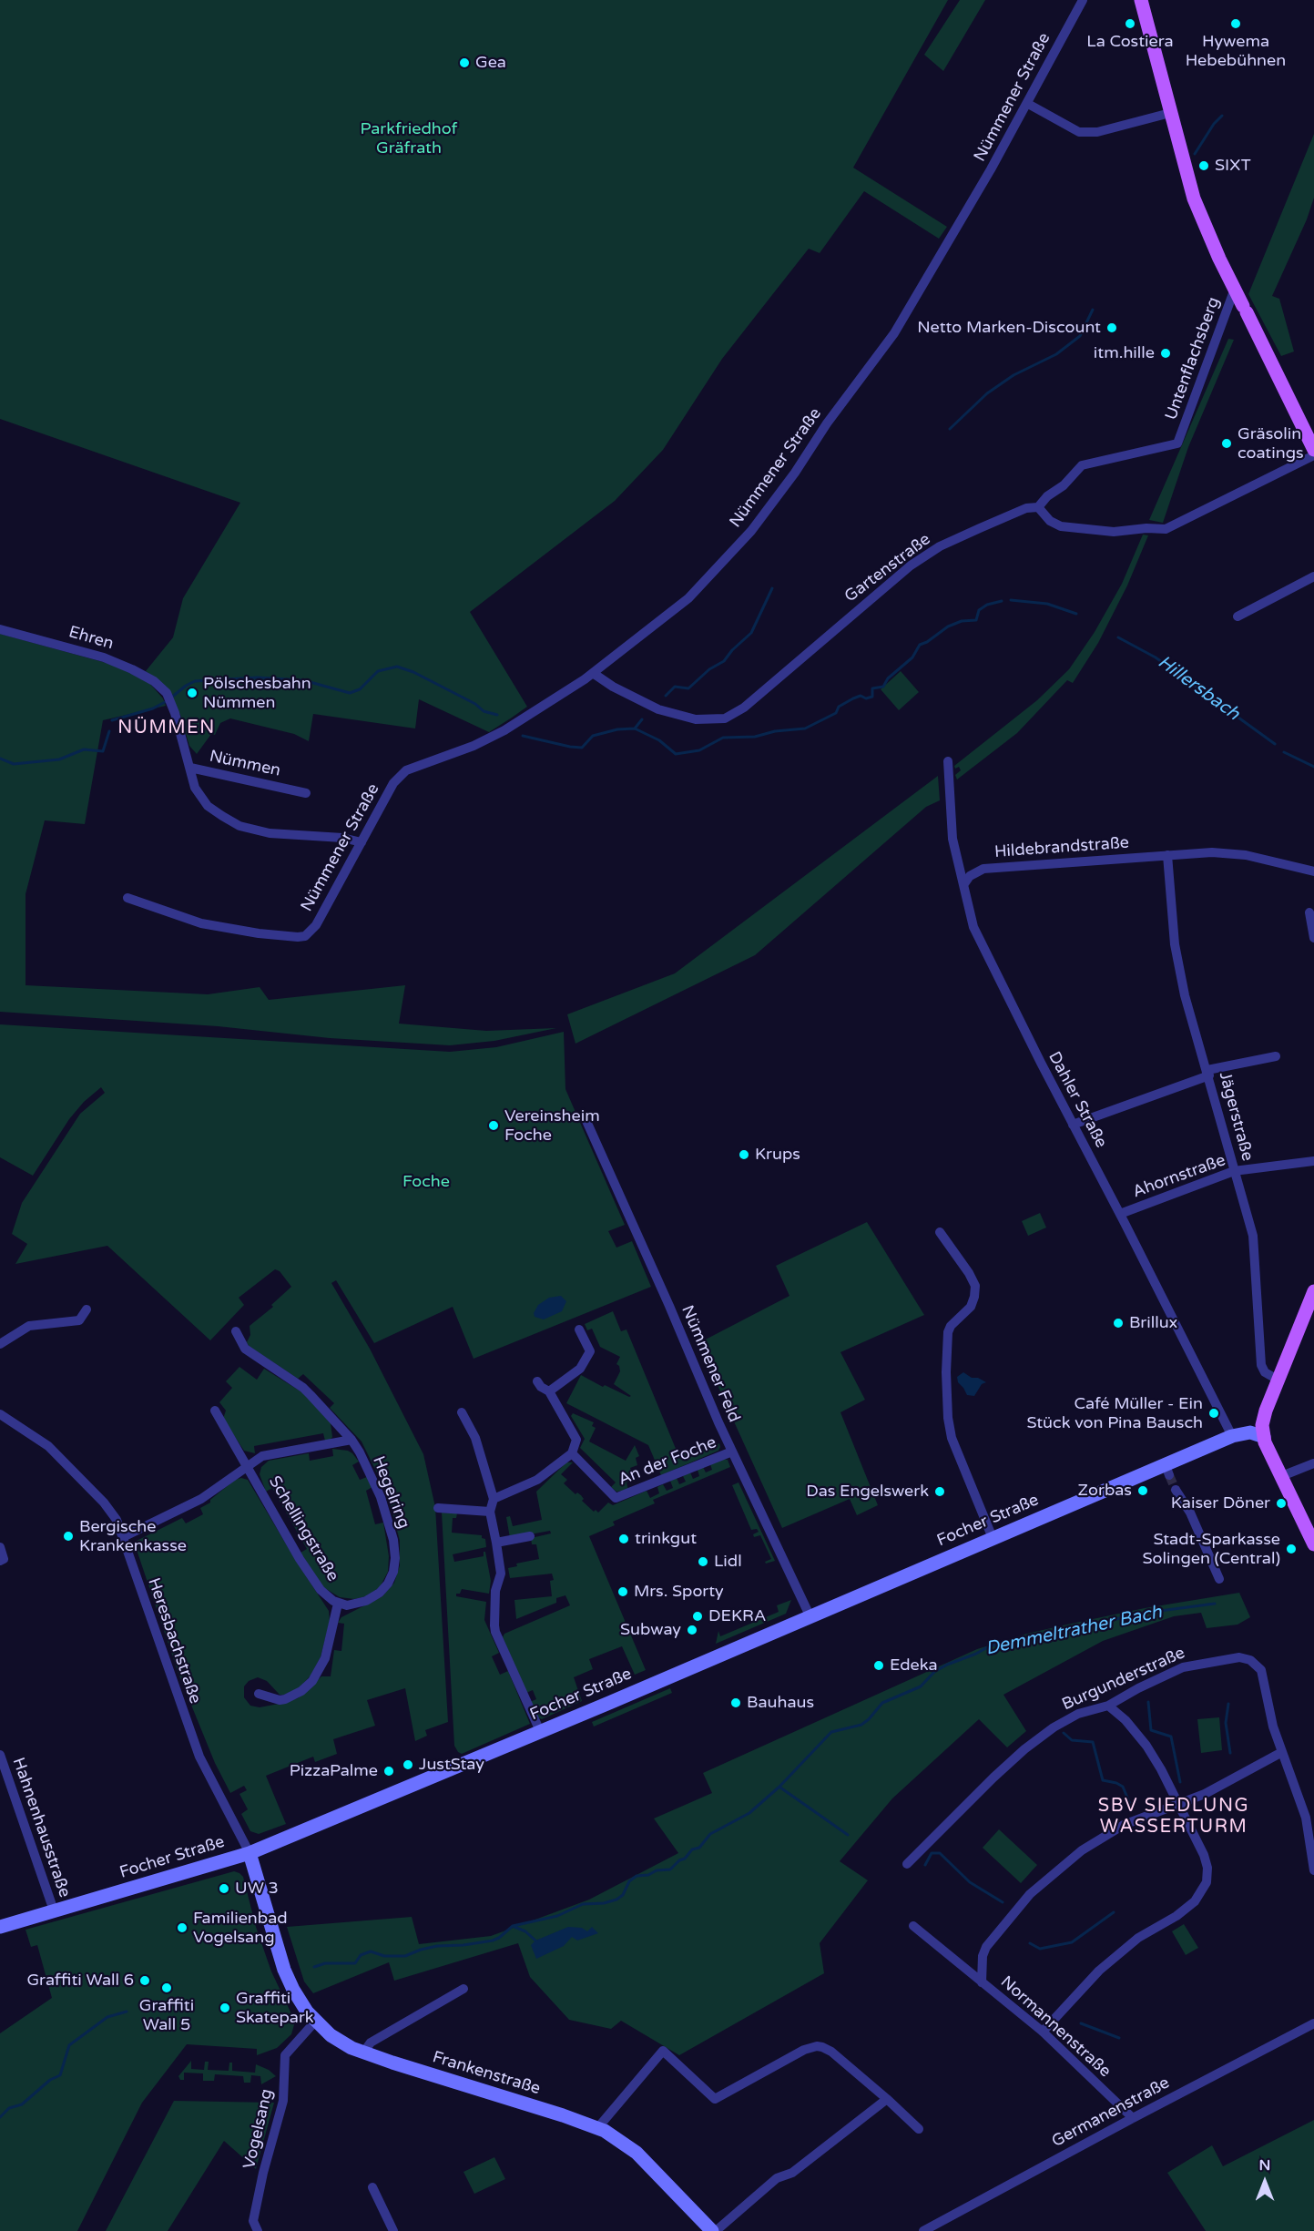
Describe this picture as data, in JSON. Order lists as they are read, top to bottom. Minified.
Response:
{"streets":{"main road":["Focher Straße","Frankenstraße"],"street":["Nümmener Straße","Untenflachsberg","Gartenstraße","Ehren","Nümmen","Hildebrandstraße","Dahler Straße","Jägerstraße","Ahornstraße","Nümmener Feld","An der Foche","Hegelring","Schellingstraße","Heresbachstraße","Burgunderstraße","Hahnenhausstraße","Normannenstraße","Germanenstraße","Vogelsang"]},"crossings":[["Nümmener Straße","Gartenstraße"],["Untenflachsberg","Gartenstraße"],["Ehren","Nümmen"],["Hildebrandstraße","Dahler Straße"],["Hildebrandstraße","Jägerstraße"],["Dahler Straße","Ahornstraße"],["Dahler Straße","Focher Straße"],["Jägerstraße","Ahornstraße"],["Nümmener Feld","An der Foche"],["Nümmener Feld","Focher Straße"],["Hegelring","Schellingstraße"],["Focher Straße","Heresbachstraße"],["Focher Straße","Hahnenhausstraße"],["Focher Straße","Frankenstraße"],["Heresbachstraße","Frankenstraße"],["Burgunderstraße","Normannenstraße"],["Normannenstraße","Germanenstraße"],["Frankenstraße","Vogelsang"]],"districts":["NÜMMEN","SBV SIEDLUNG WASSERTURM"],"water":["Hillersbach","Demmeltrather Bach"],"parks":["Parkfriedhof Gräfrath","Foche"],"places":["La Costiera","Hywema Hebebühnen","Gea","SIXT","Netto Marken-Discount","itm.hille","Gräsolin coatings","Pölschesbahn Nümmen","Vereinsheim Foche","Krups","Brillux","Café Müller - Ein Stück von Pina Bausch","Zorbas","Das Engelswerk","Kaiser Döner","Bergische Krankenkasse","trinkgut","Stadt-Sparkasse Solingen (Central)","Lidl","Mrs. Sporty","DEKRA","Subway","Edeka","Bauhaus","JustStay","PizzaPalme","UW 3","Familienbad Vogelsang","Graffiti Wall 6","Graffiti Wall 5","Graffiti Skatepark"],"north":"top"}
